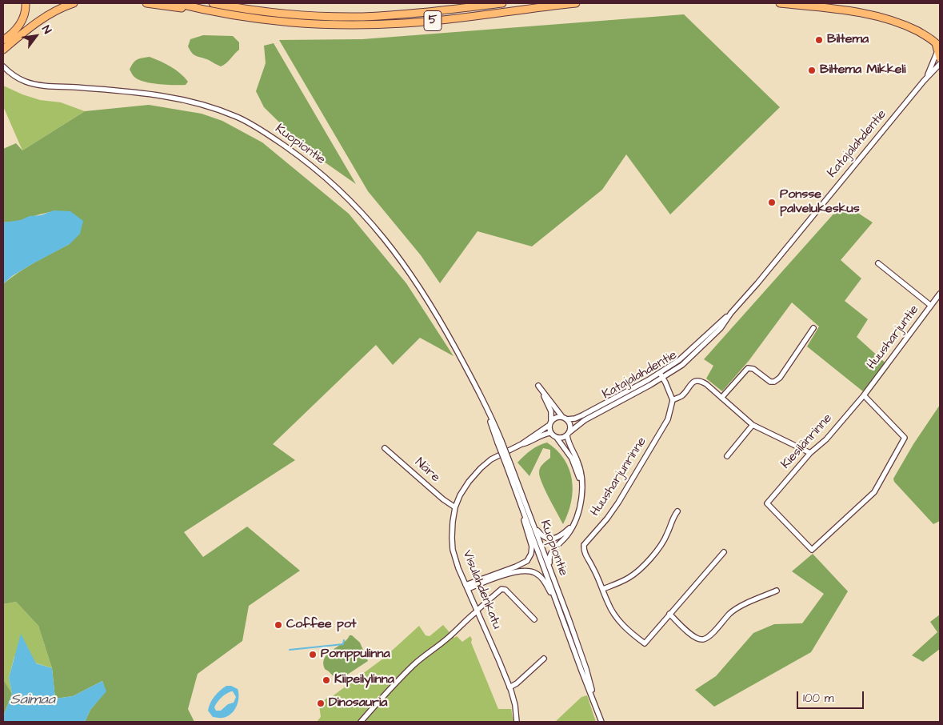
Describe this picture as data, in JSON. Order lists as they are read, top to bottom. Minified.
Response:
{"streets":{"highway":["5"],"street":["Katajalahdentie","Kuopiontie","Huusharjuntie","Kiesilänrinne","Näre","Huusharjunrinne","Visulahdenkatu"]},"crossings":[["Katajalahdentie","Visulahdenkatu"],["Huusharjuntie","Kiesilänrinne"],["Näre","Visulahdenkatu"]],"water":["Saimaa"],"places":["Biltema","Biltema Mikkeli","Ponsse palvelukeskus","Coffee pot","Pomppulinna","Kiipeilylinna","Dinosauria"],"scale_bar":"100 m","north":"top right"}
